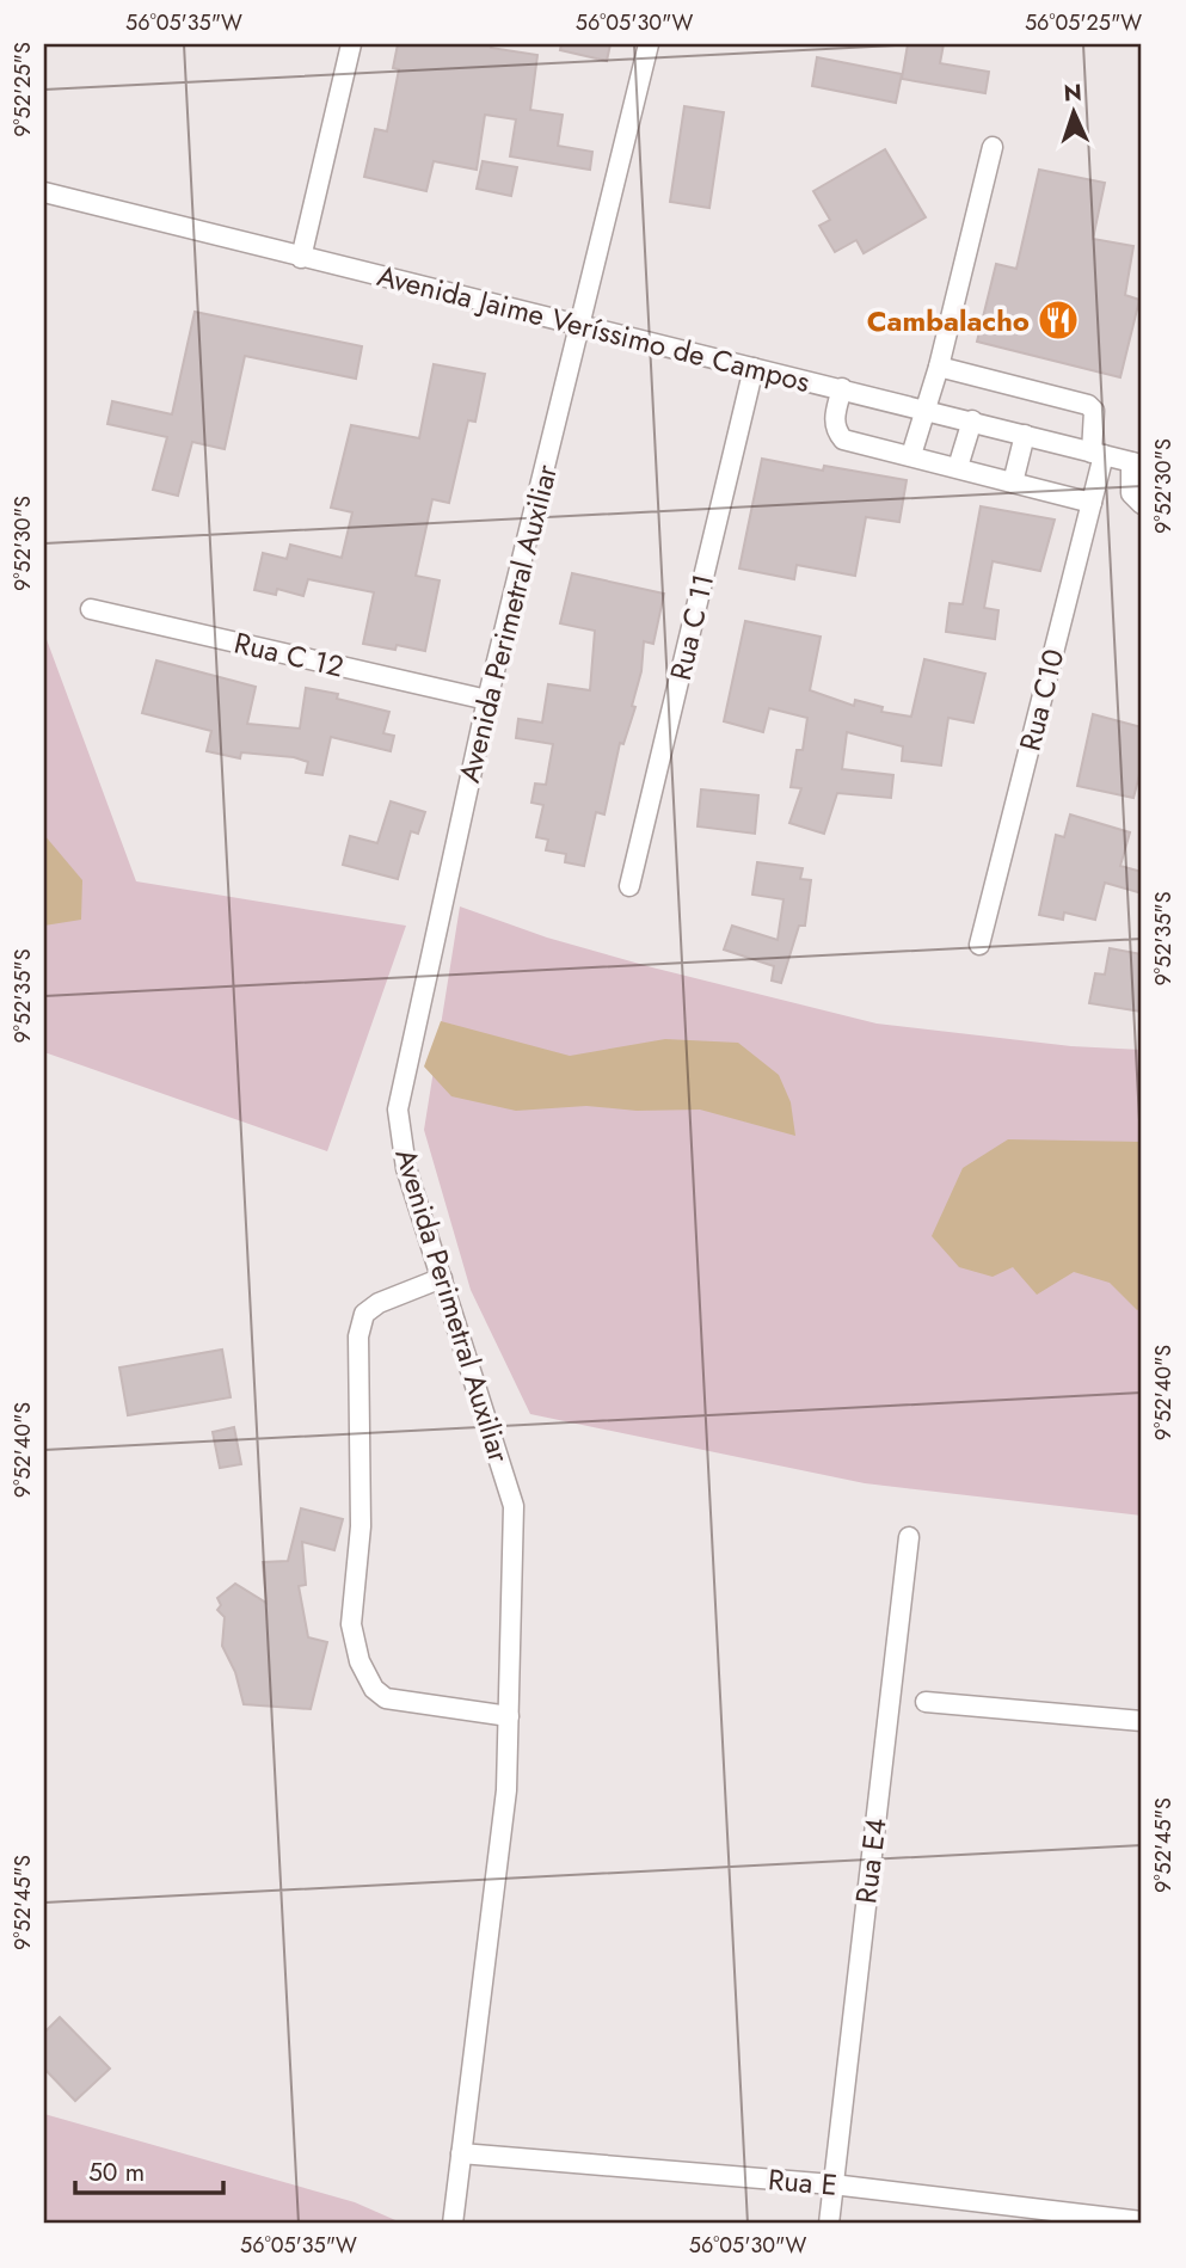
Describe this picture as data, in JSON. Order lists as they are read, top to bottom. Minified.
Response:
{"streets":{"street":["Avenida Jaime Veríssimo de Campos","Avenida Perimetral Auxiliar","Rua C 11","Rua C 12","Rua C10","Rua E4","Rua E"]},"crossings":[["Avenida Jaime Veríssimo de Campos","Avenida Perimetral Auxiliar"],["Avenida Jaime Veríssimo de Campos","Rua C 11"],["Avenida Jaime Veríssimo de Campos","Rua C10"],["Avenida Perimetral Auxiliar","Rua C 12"],["Avenida Perimetral Auxiliar","Rua E"],["Rua E4","Rua E"]],"places":{"restaurant":["Cambalacho"]},"scale_bar":"50 m","north":"top","coordinates":["56°05'35\"W","56°05'30\"W","56°05'25\"W","9°52'25\"S","9°52'30\"S","9°52'35\"S","9°52'40\"S","9°52'45\"S"]}
